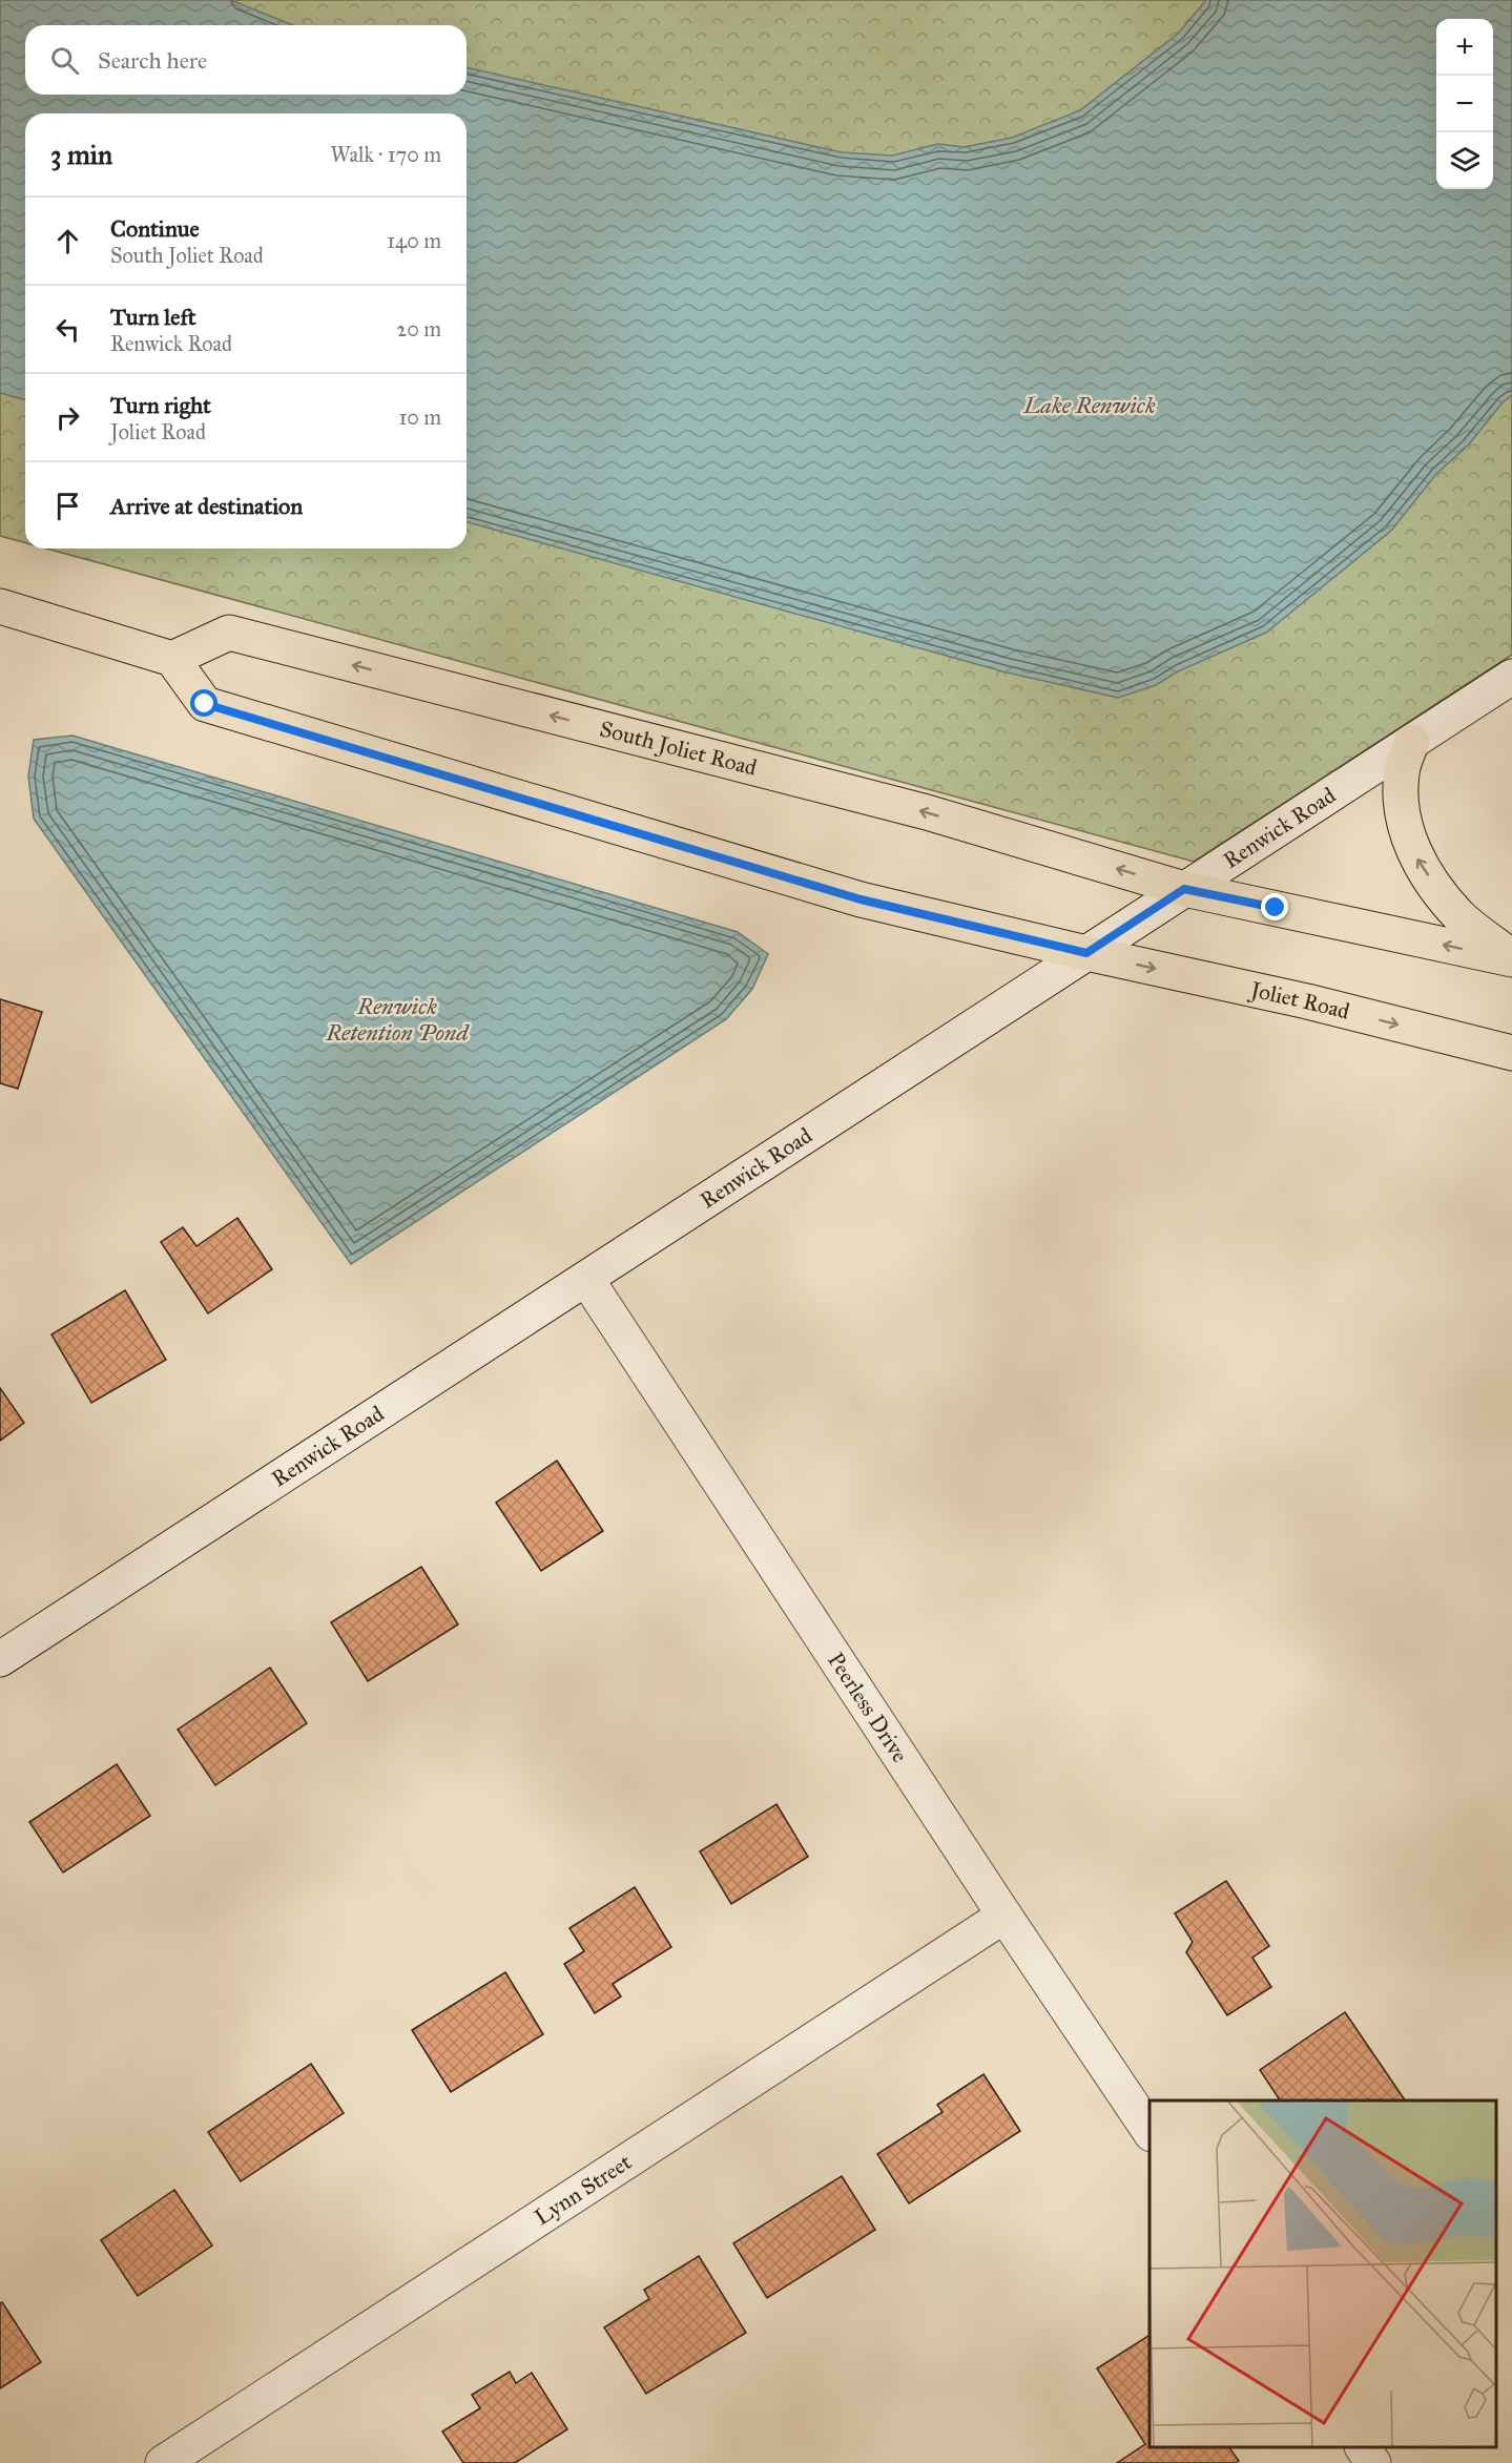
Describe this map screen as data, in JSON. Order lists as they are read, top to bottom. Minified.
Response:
{"streets":{"main road":["South Joliet Road","Joliet Road"],"street":["Renwick Road","Peerless Drive","Lynn Street"]},"crossings":[["South Joliet Road","Renwick Road"],["Renwick Road","Joliet Road"],["Renwick Road","Peerless Drive"],["Peerless Drive","Lynn Street"]],"water":["Lake Renwick","Renwick Retention Pond"],"page":{"map_buttons":["+","−"],"search":"Search here","heading":["3 min","Walk · 170 m"],"list":[["Continue","South Joliet Road","140 m"],["Turn left","Renwick Road","20 m"],["Turn right","Joliet Road","10 m"],"Arrive at destination"]}}
